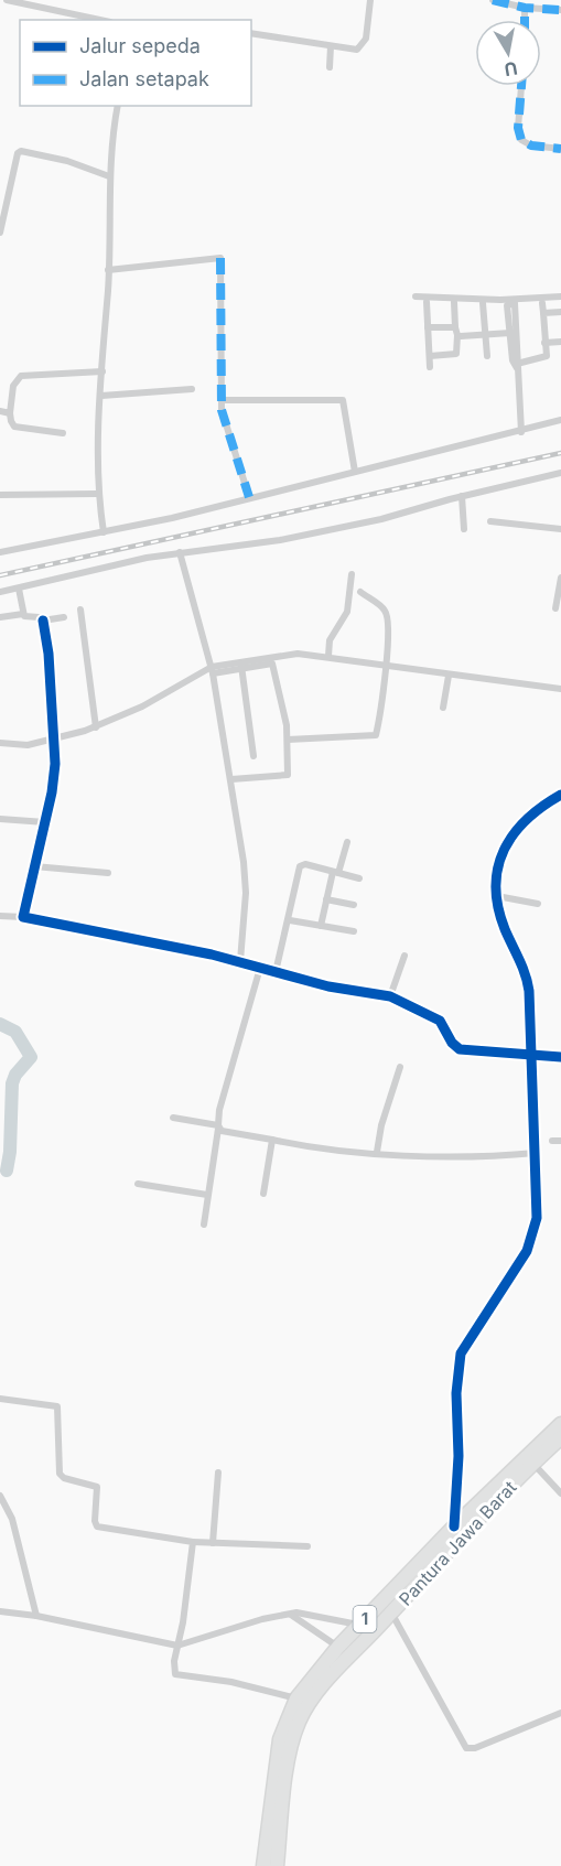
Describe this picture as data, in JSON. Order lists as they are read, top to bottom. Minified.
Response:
{"streets":{"highway":["Pantura Jawa Barat","1"]},"legend":["Jalur sepeda","Jalan setapak"],"north":"bottom"}
